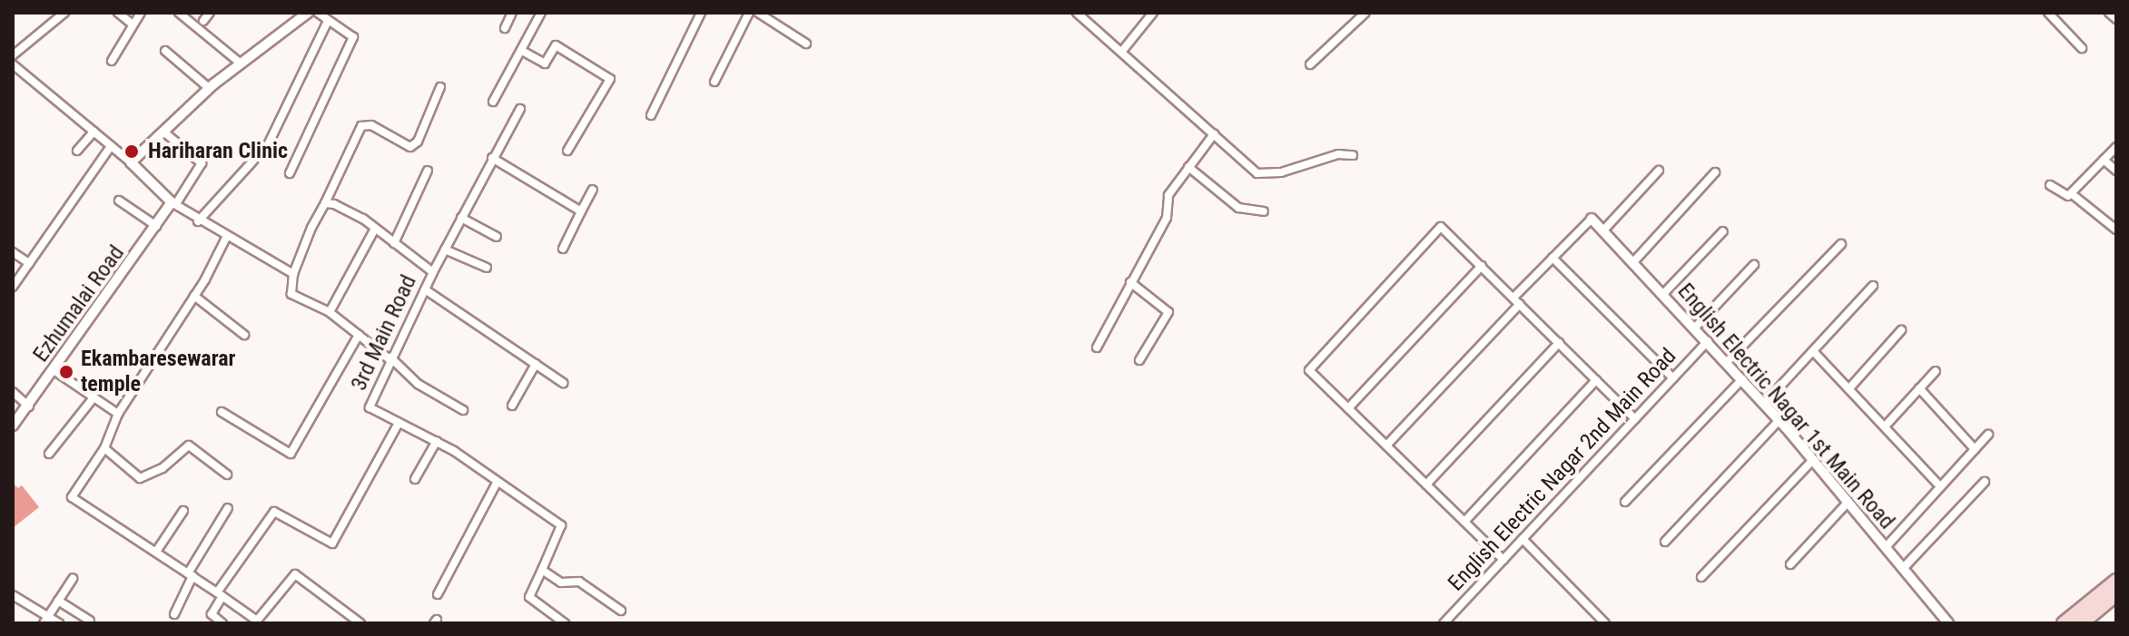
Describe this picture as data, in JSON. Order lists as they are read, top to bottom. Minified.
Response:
{"streets":{"street":["Ezhumalai Road","3rd Main Road","English Electric Nagar 1st Main Road","English Electric Nagar 2nd Main Road"]},"crossings":[["English Electric Nagar 1st Main Road","English Electric Nagar 2nd Main Road"]],"places":["Hariharan Clinic","Ekambaresewarar temple"]}
